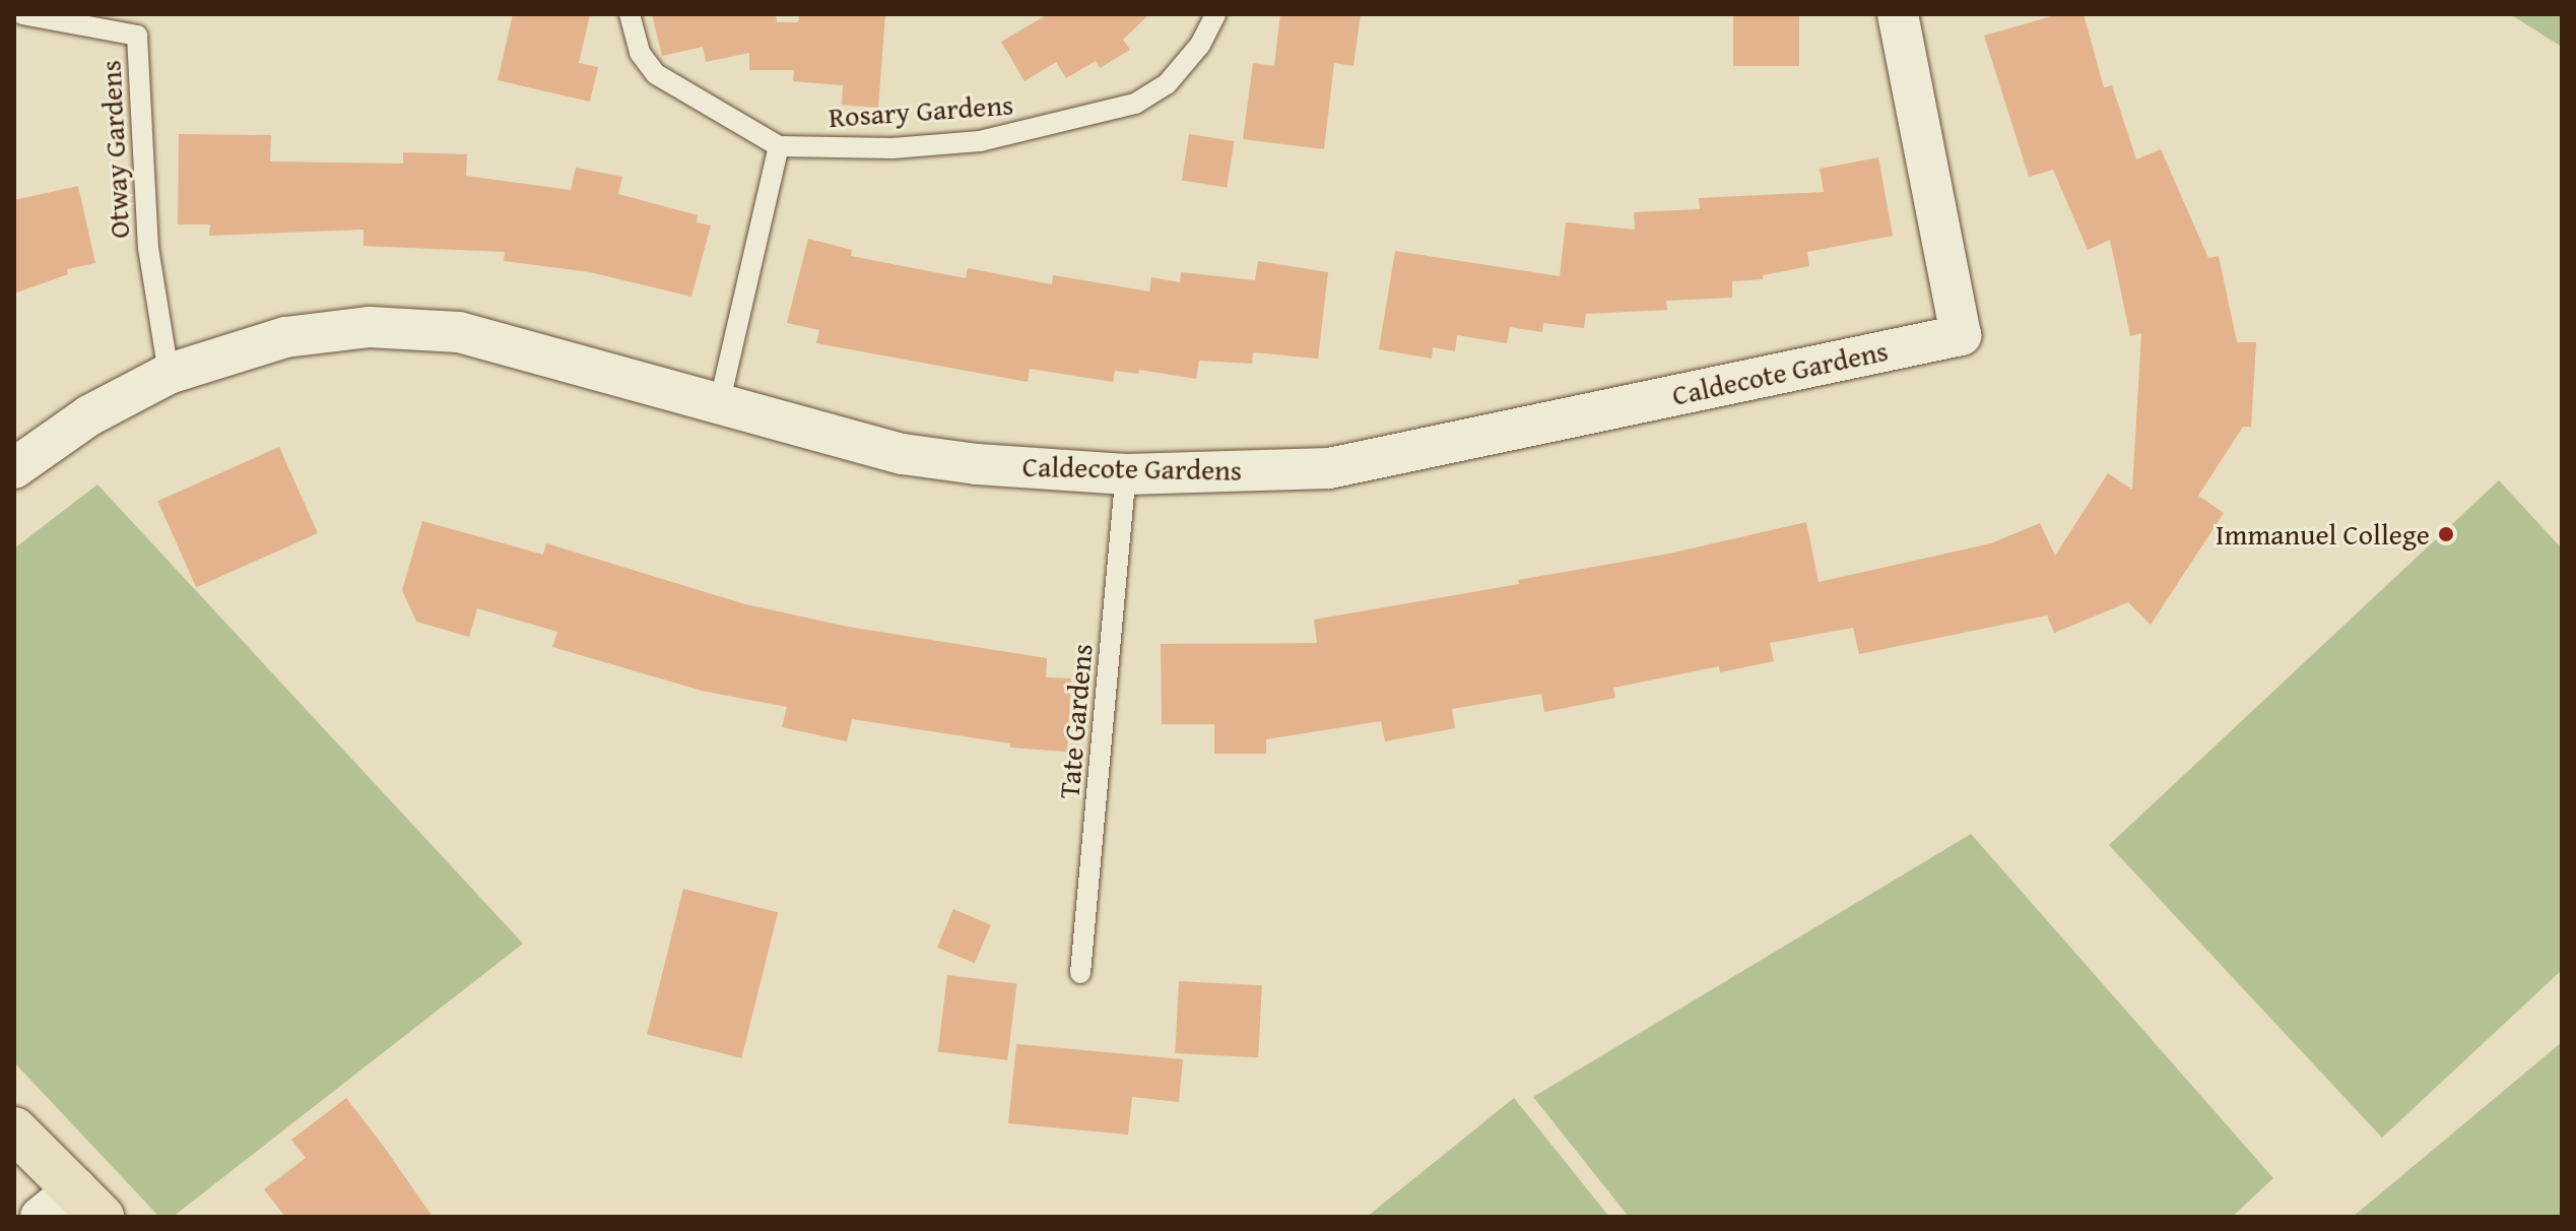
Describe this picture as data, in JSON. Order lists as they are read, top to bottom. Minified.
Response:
{"streets":{"street":["Caldecote Gardens"],"lane":["Rosary Gardens","Otway Gardens","Tate Gardens"]},"crossings":[["Otway Gardens","Caldecote Gardens"],["Caldecote Gardens","Tate Gardens"]],"places":["Immanuel College"]}
